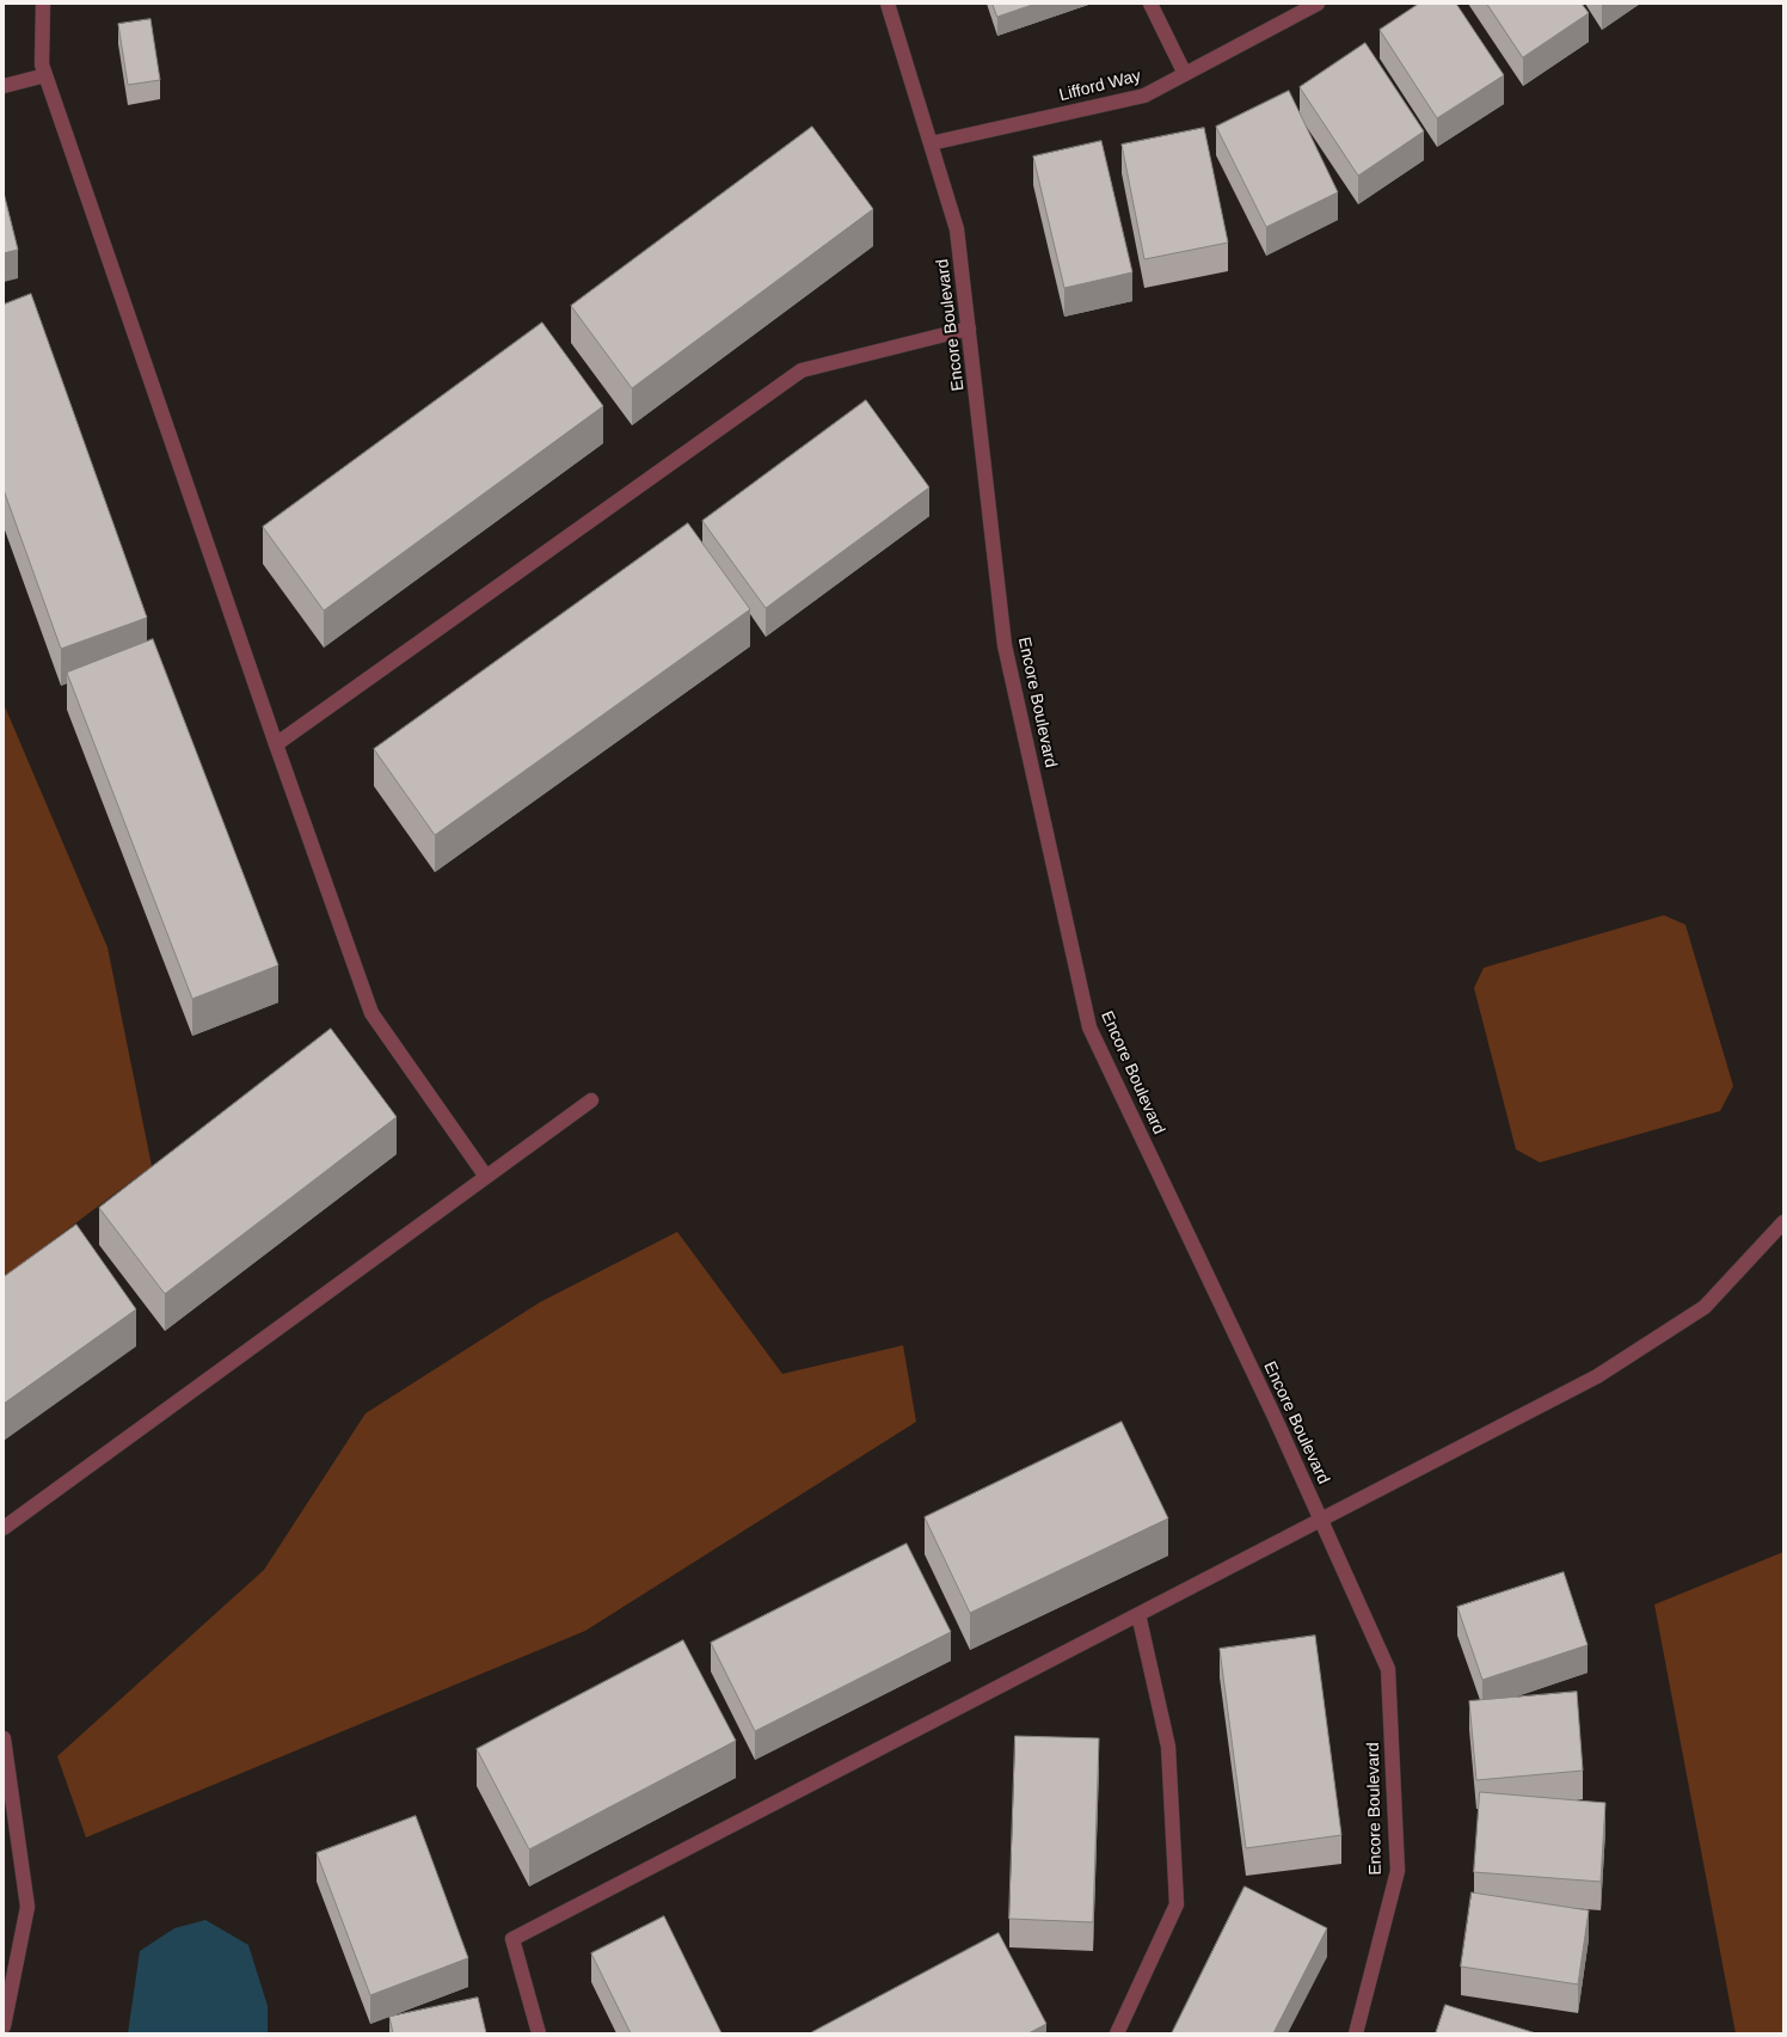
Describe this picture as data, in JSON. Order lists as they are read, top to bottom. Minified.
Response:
{"streets":{"street":["Lifford Way","Encore Boulevard"]},"crossings":[["Lifford Way","Encore Boulevard"]]}
